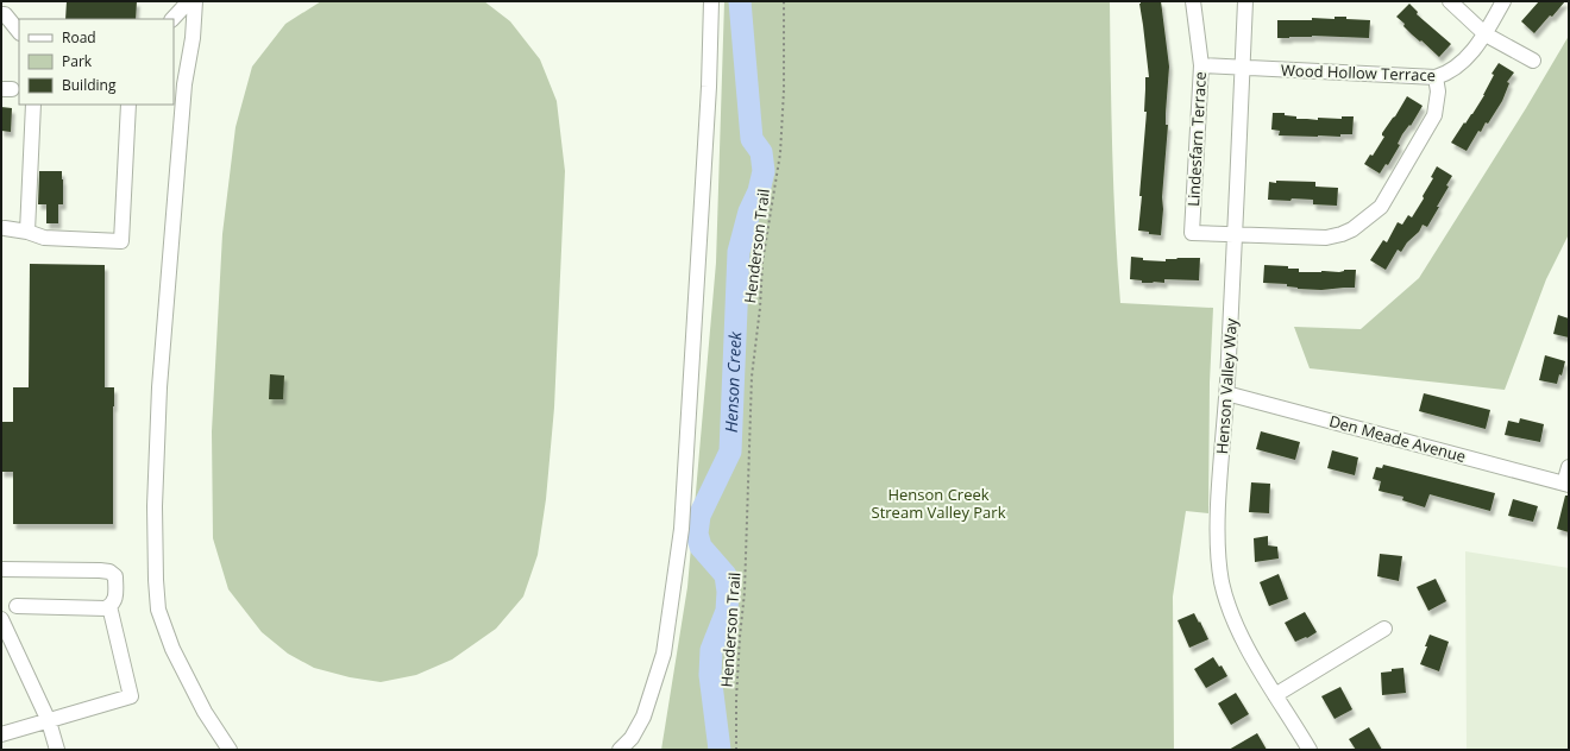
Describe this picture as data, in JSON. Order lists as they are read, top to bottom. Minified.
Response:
{"streets":{"street":["Wood Hollow Terrace","Lindesfarn Terrace","Henson Valley Way","Den Meade Avenue"],"path":["Henderson Trail"]},"crossings":[["Wood Hollow Terrace","Lindesfarn Terrace"],["Wood Hollow Terrace","Henson Valley Way"],["Lindesfarn Terrace","Henson Valley Way"],["Henson Valley Way","Den Meade Avenue"]],"water":["Henson Creek"],"parks":["Henson Creek Stream Valley Park"],"legend":["Road","Park","Building"]}
